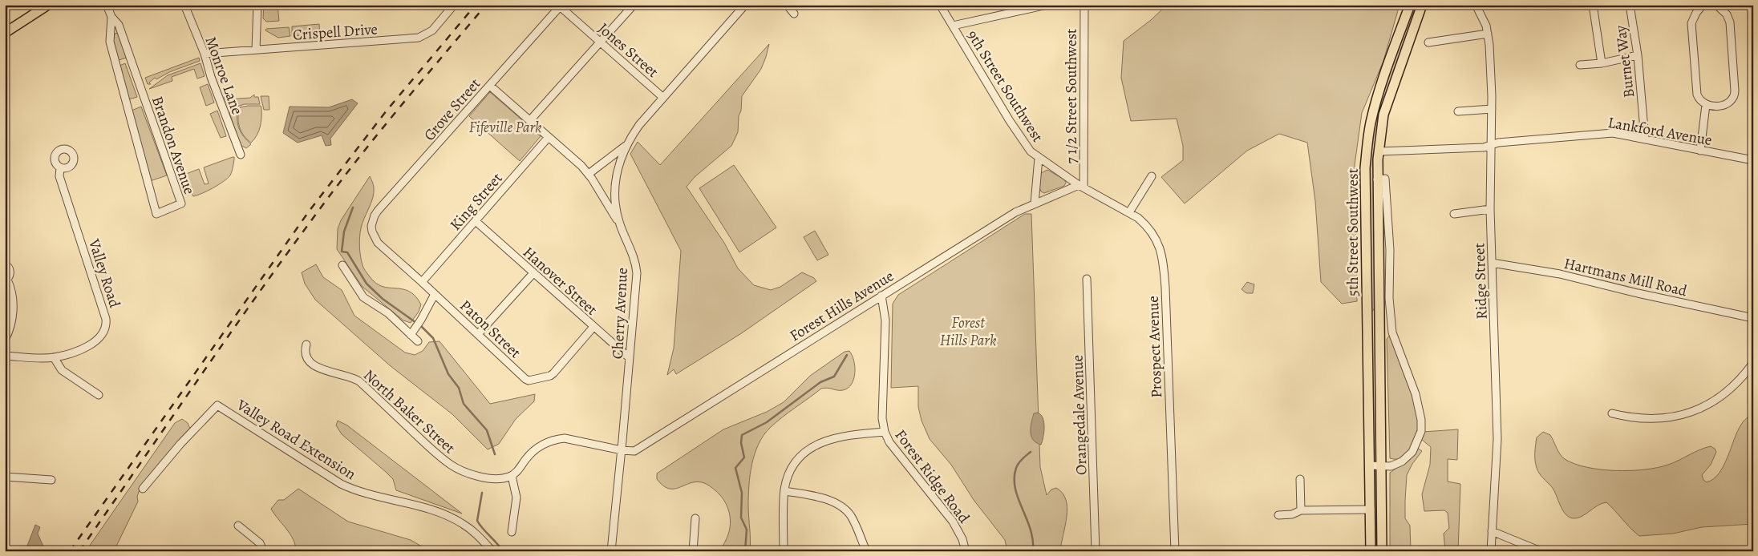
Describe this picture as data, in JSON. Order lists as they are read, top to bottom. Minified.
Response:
{"streets":{"main road":["5th Street Southwest"],"street":["Crispell Drive","Jones Street","Burnet Way","Monroe Lane","9th Street Southwest","7 1/2 Street Southwest","Grove Street","Lankford Avenue","Brandon Avenue","King Street","Valley Road","Hartmans Mill Road","Hanover Street","Ridge Street","Forest Hills Avenue","Cherry Avenue","Paton Street","Prospect Avenue","North Baker Street","Orangedale Avenue","Valley Road Extension","Forest Ridge Road"]},"crossings":[["Crispell Drive","Monroe Lane"],["Jones Street","Grove Street"],["Jones Street","Cherry Avenue"],["Burnet Way","Lankford Avenue"],["9th Street Southwest","7 1/2 Street Southwest"],["9th Street Southwest","Forest Hills Avenue"],["9th Street Southwest","Prospect Avenue"],["7 1/2 Street Southwest","Forest Hills Avenue"],["7 1/2 Street Southwest","Prospect Avenue"],["Grove Street","Paton Street"],["Lankford Avenue","5th Street Southwest"],["Lankford Avenue","Ridge Street"],["King Street","Hanover Street"],["King Street","Paton Street"],["Hartmans Mill Road","Ridge Street"],["Hanover Street","Cherry Avenue"],["Hanover Street","Paton Street"],["Forest Hills Avenue","Cherry Avenue"],["Forest Hills Avenue","Prospect Avenue"],["Forest Hills Avenue","Forest Ridge Road"]],"parks":["Fifeville Park","Forest Hills Park"]}
